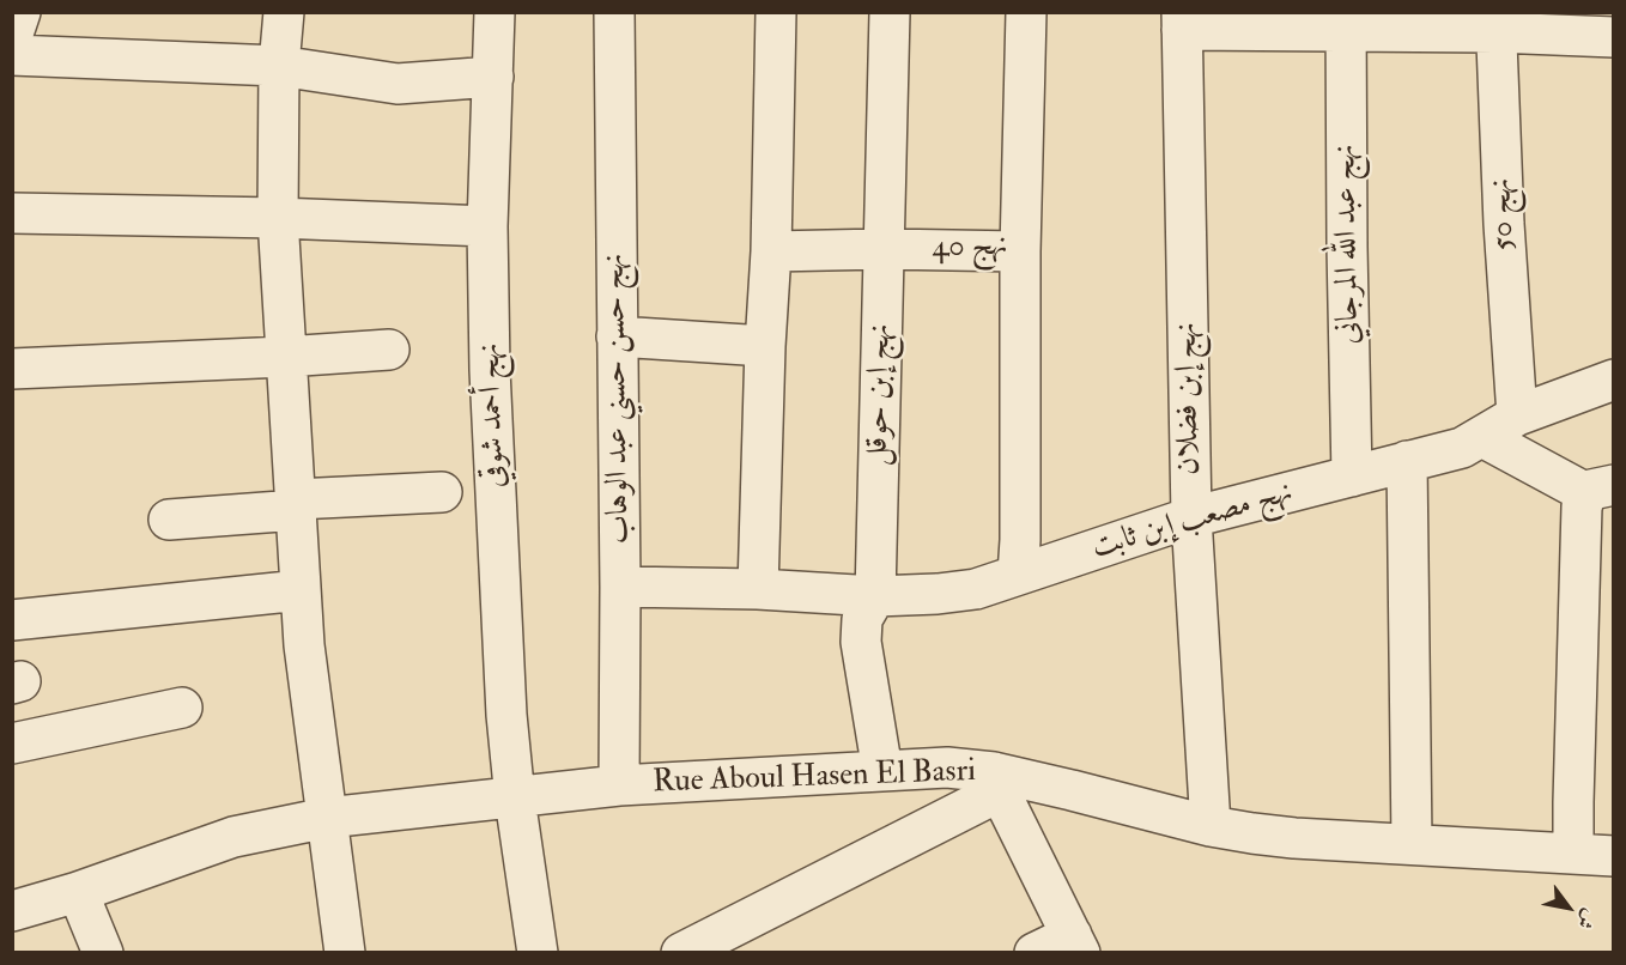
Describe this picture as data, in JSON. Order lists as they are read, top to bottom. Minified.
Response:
{"streets":{"street":["نهج 50","نهج عبد الله المرجاني","نهج 40","نهج إبن حوقل","نهج حسن حسني عبد الوهاب","نهج إبن فضلان","نهج أحمد شوقي","نهج مصعب إبن ثابت","Rue Aboul Hasen El Basri"]},"crossings":[["نهج 50","نهج مصعب إبن ثابت"],["نهج عبد الله المرجاني","نهج مصعب إبن ثابت"],["نهج 40","نهج إبن حوقل"],["نهج إبن حوقل","نهج مصعب إبن ثابت"],["نهج إبن حوقل","Rue Aboul Hasen El Basri"],["نهج حسن حسني عبد الوهاب","نهج مصعب إبن ثابت"],["نهج حسن حسني عبد الوهاب","Rue Aboul Hasen El Basri"],["نهج إبن فضلان","نهج مصعب إبن ثابت"],["نهج إبن فضلان","Rue Aboul Hasen El Basri"],["نهج أحمد شوقي","Rue Aboul Hasen El Basri"]],"north":"bottom right"}
